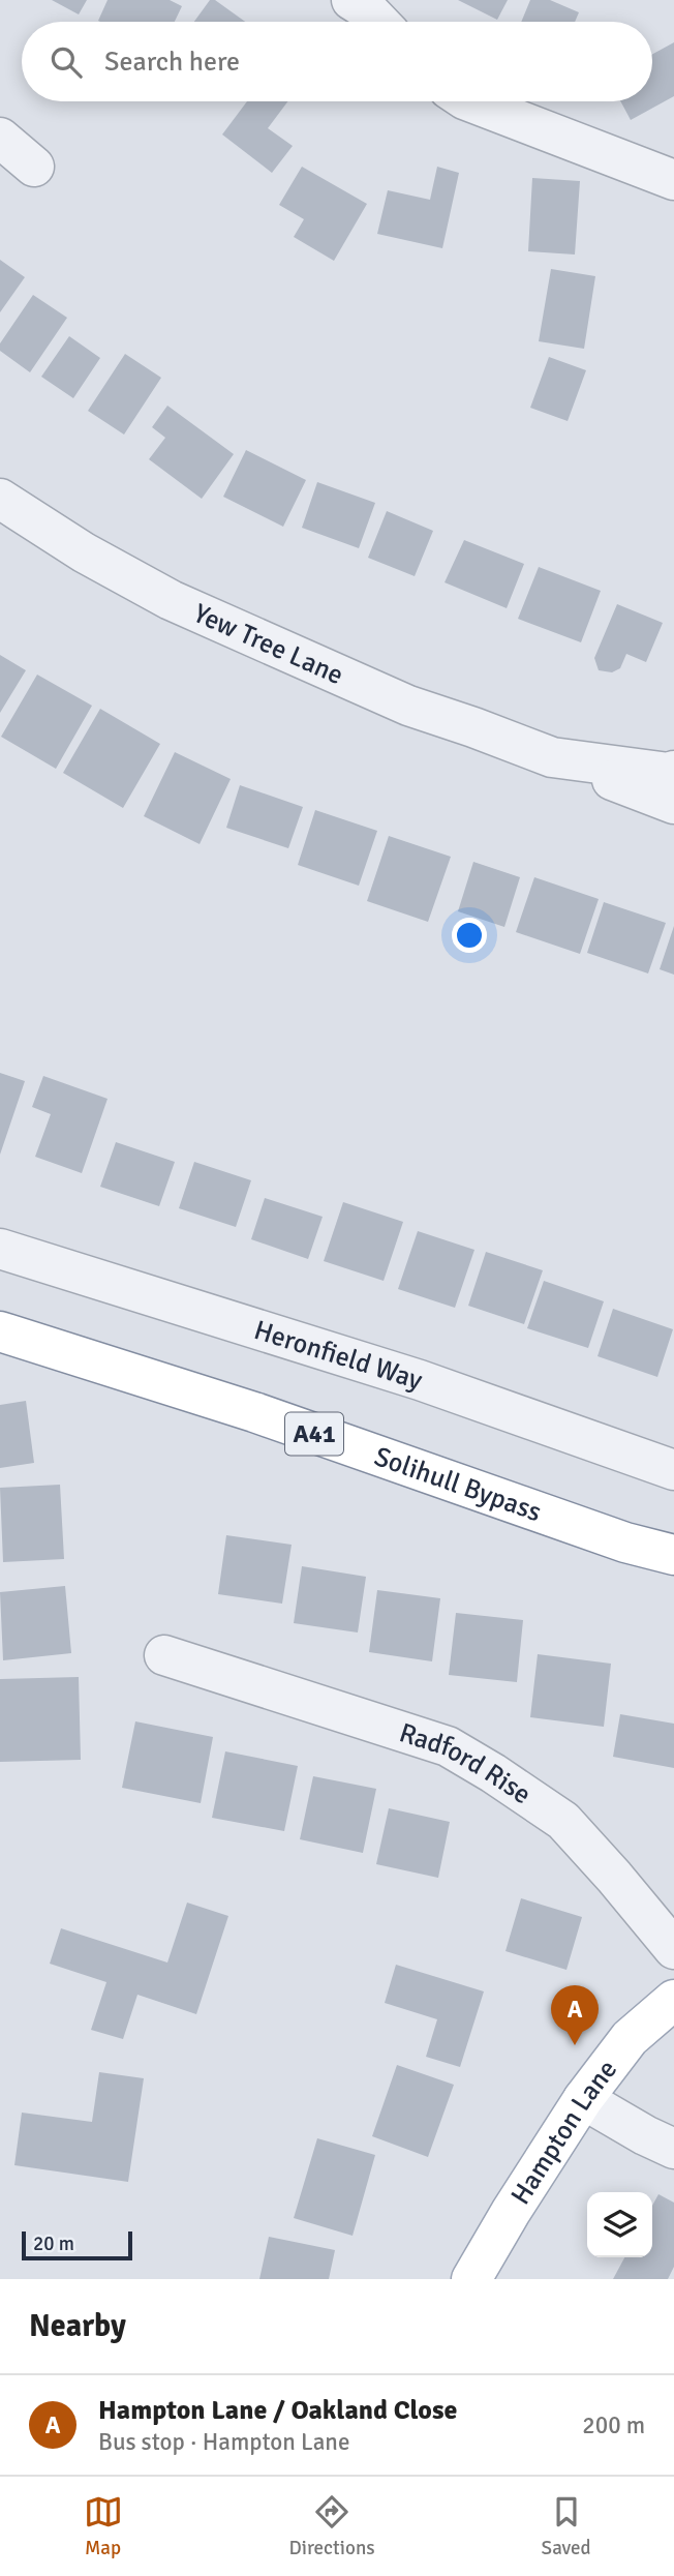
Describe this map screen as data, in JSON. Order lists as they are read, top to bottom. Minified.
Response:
{"streets":{"main road":["A41","Solihull Bypass","Hampton Lane"],"street":["Yew Tree Lane","Heronfield Way","Radford Rise"]},"scale_bar":"20 m","page":{"search":"Search here","pins":"A","scale":"20 m","heading":"Nearby","list":[{"mark":"A","name":"Hampton Lane / Oakland Close","note":"Bus stop · Hampton Lane","value":"200 m"}],"nav":["Map","Directions","Saved"]}}
